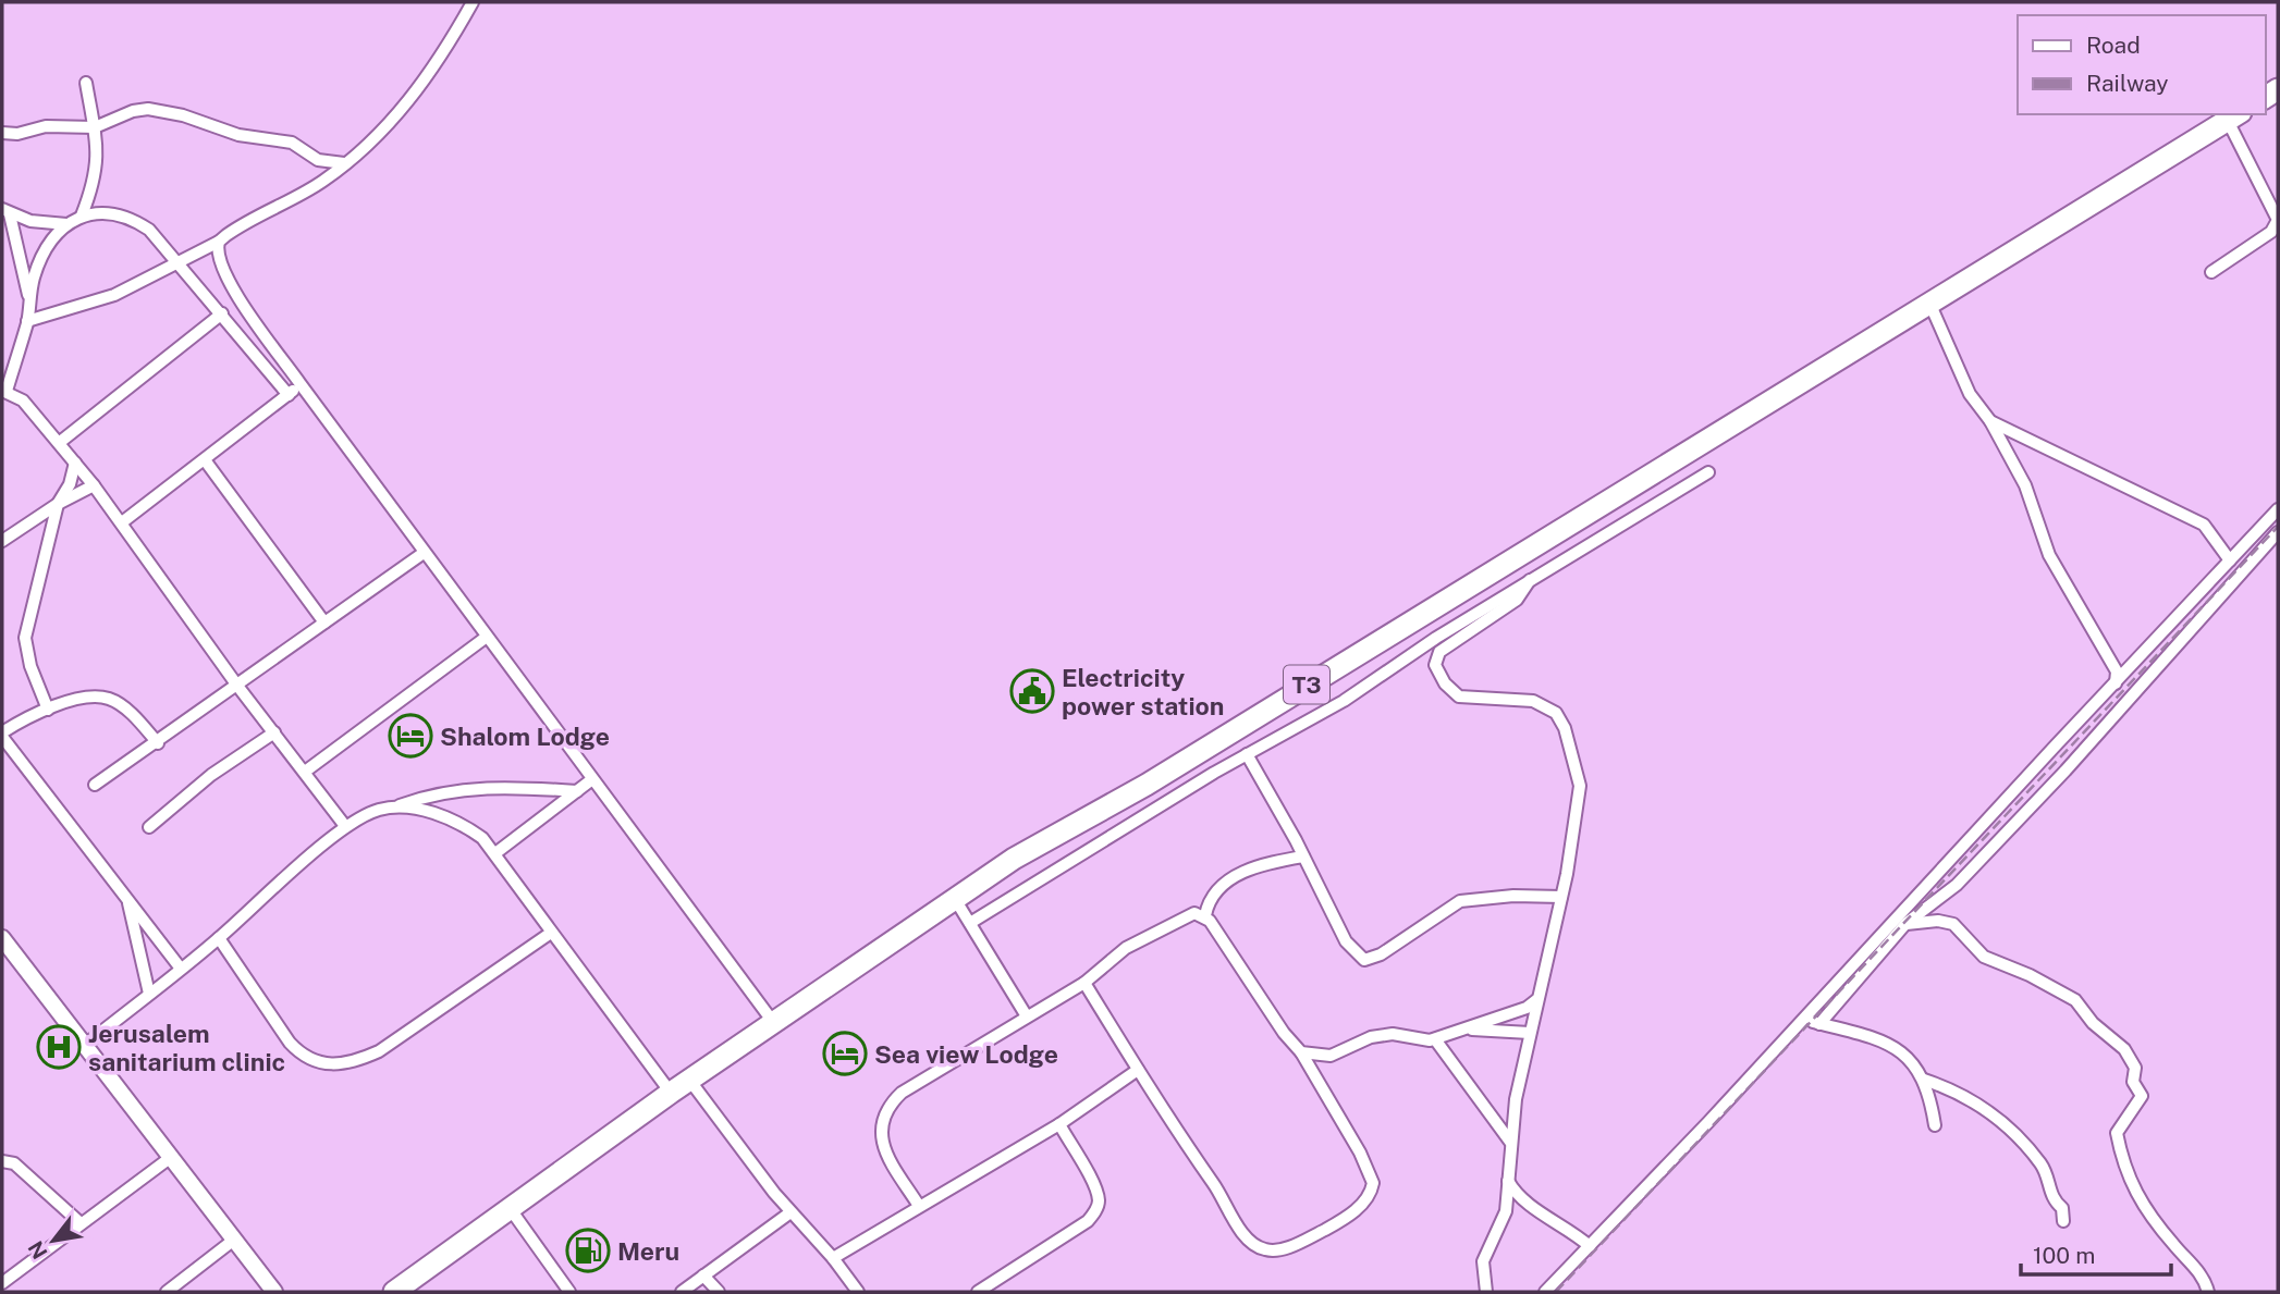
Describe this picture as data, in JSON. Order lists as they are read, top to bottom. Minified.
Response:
{"streets":{"highway":["T3"]},"places":{"public building":["Electricity power station"],"hotel":["Shalom Lodge","Sea view Lodge"],"hospital":["Jerusalem sanitarium clinic"],"fuel station":["Meru"]},"legend":["Road","Railway"],"scale_bar":"100 m","north":"bottom left"}
